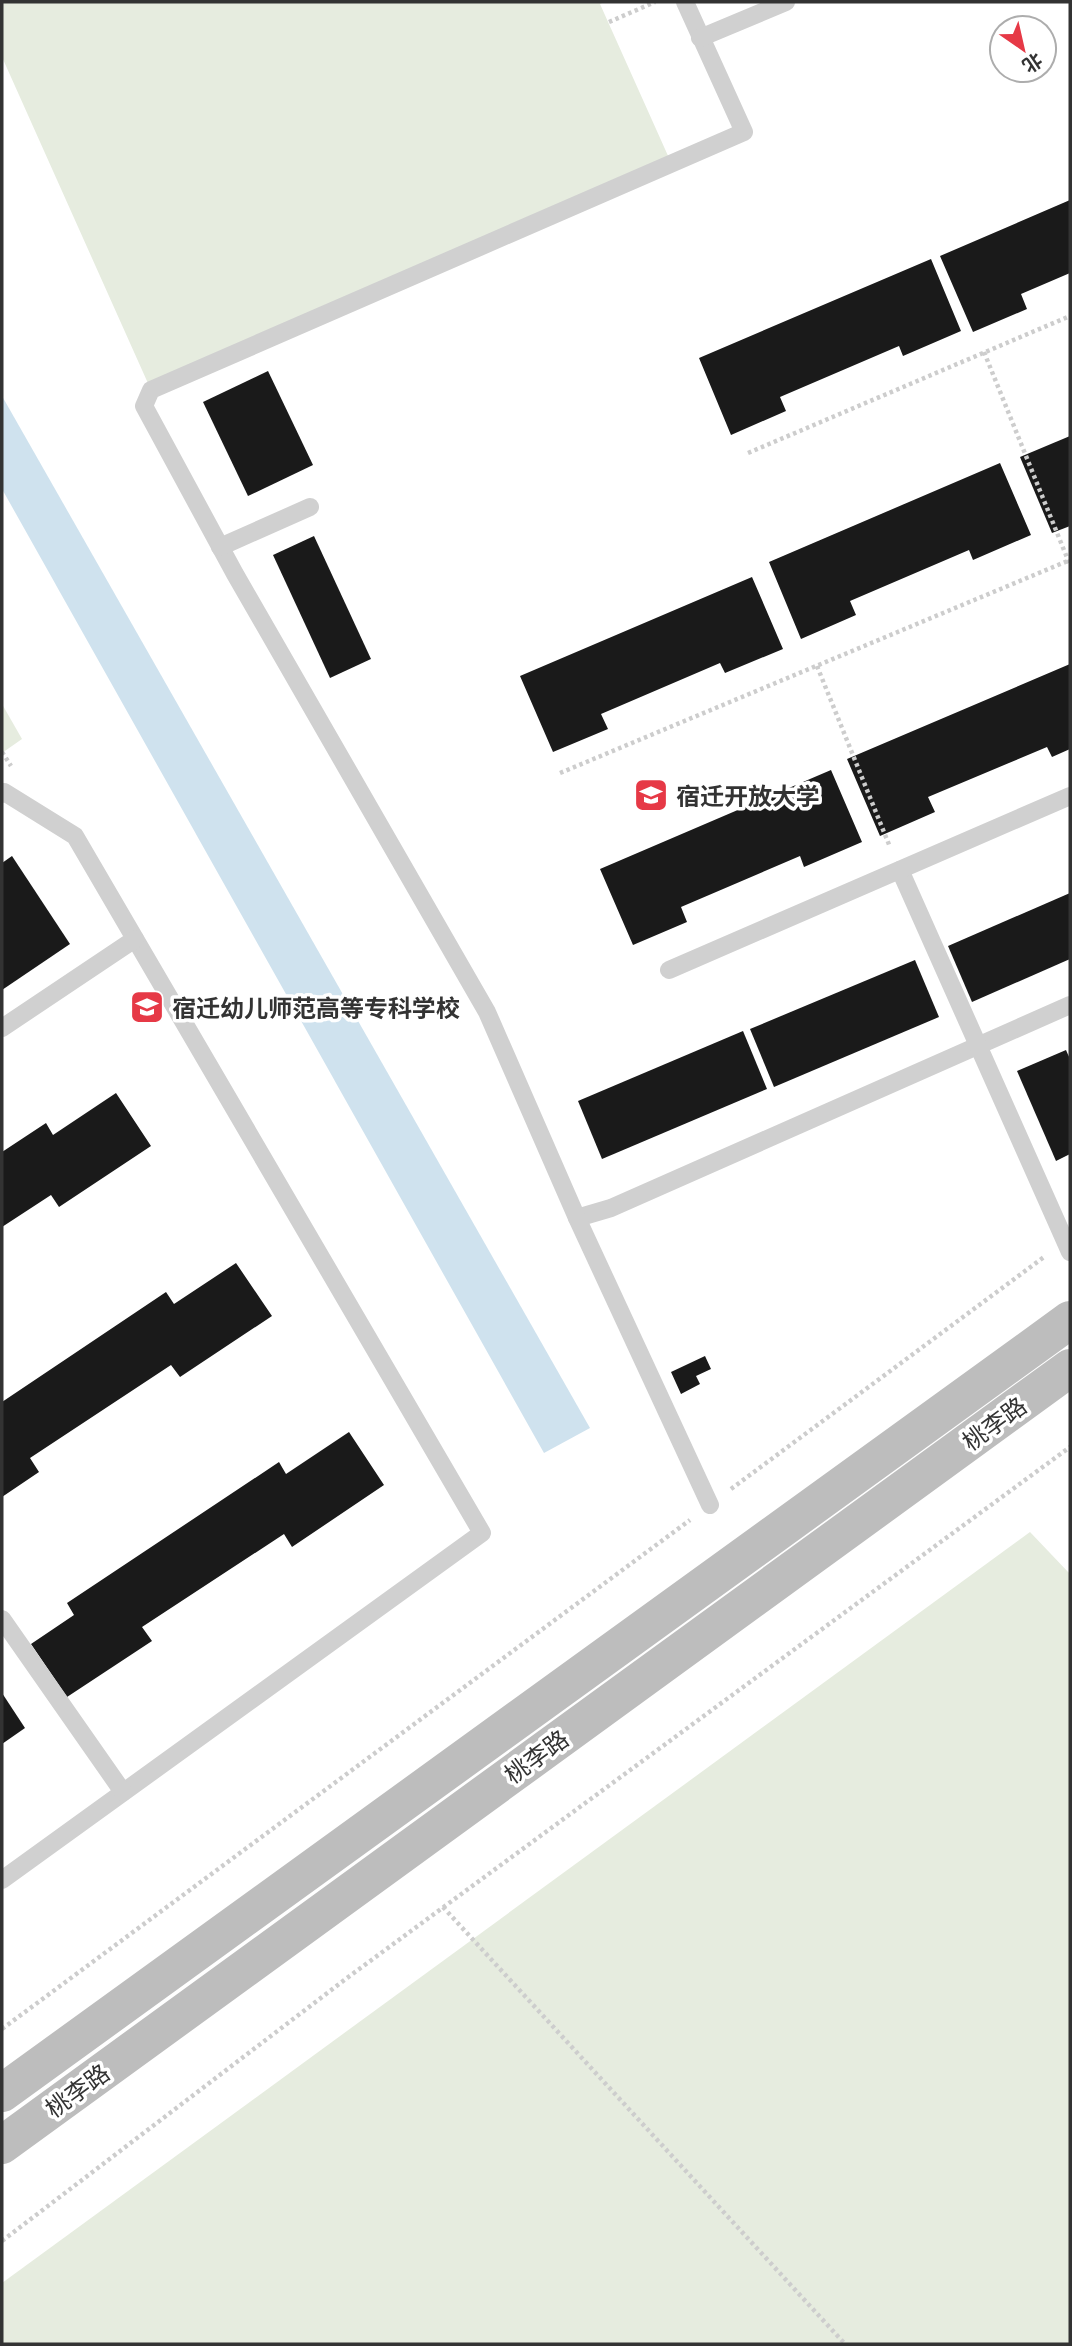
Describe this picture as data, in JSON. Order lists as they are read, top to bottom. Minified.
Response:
{"streets":{"main road":["桃李路"]},"places":{"school or university":["宿迁开放大学","宿迁幼儿师范高等专科学校"]},"north":"bottom right"}
